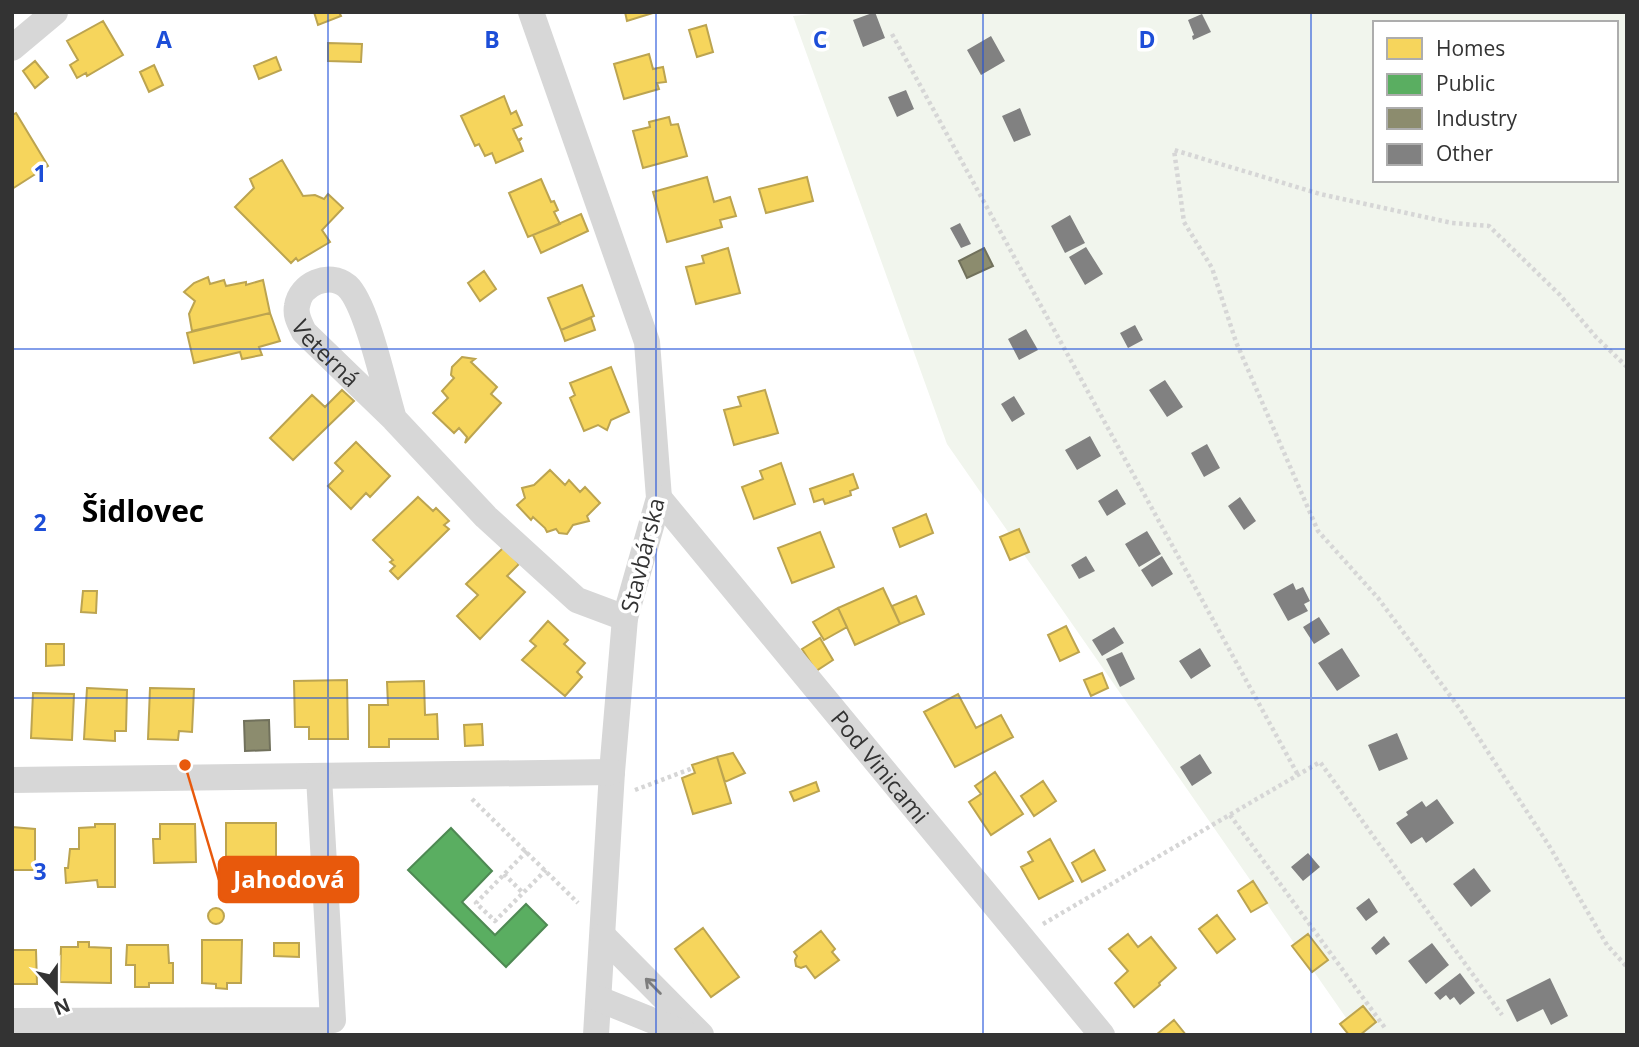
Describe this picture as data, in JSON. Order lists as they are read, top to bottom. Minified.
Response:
{"streets":{"street":["Veterná","Stavbárska","Pod Vinicami"]},"crossings":[["Veterná","Stavbárska"],["Stavbárska","Pod Vinicami"]],"districts":["Šidlovec"],"places":["Jahodová"],"legend":["Homes","Public","Industry","Other"],"north":"bottom","grid":{"columns":["A","B","C","D"],"rows":["1","2","3"]}}
